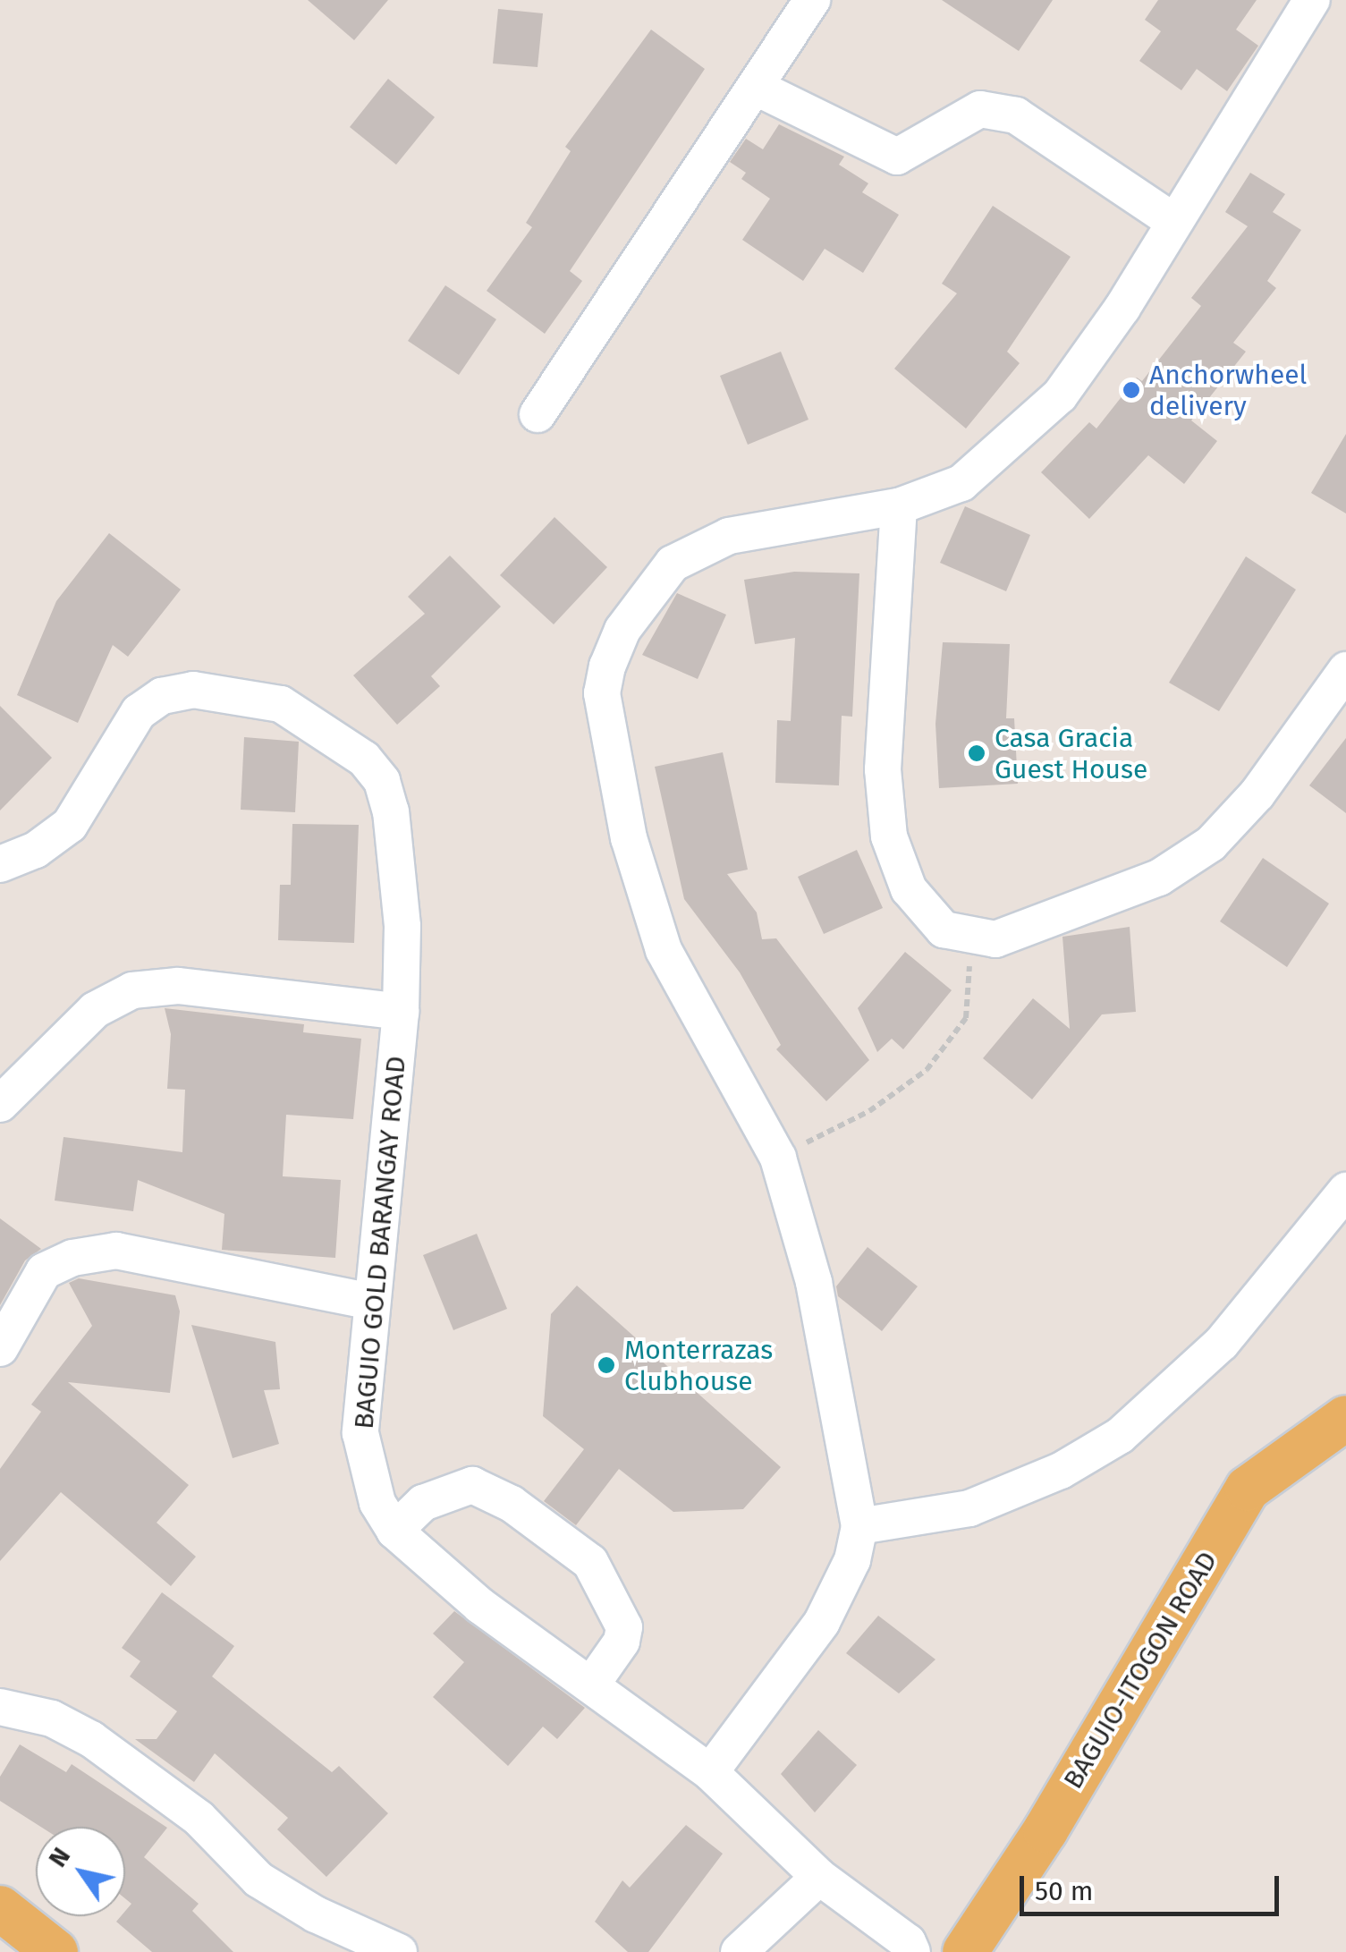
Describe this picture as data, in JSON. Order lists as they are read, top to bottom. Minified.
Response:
{"streets":{"main road":["BAGUIO-ITOGON ROAD"],"street":["BAGUIO GOLD BARANGAY ROAD"]},"crossings":[["BAGUIO GOLD BARANGAY ROAD","BAGUIO-ITOGON ROAD"]],"places":["Anchorwheel delivery","Casa Gracia Guest House","Monterrazas Clubhouse"],"scale_bar":"50 m","north":"top left"}
